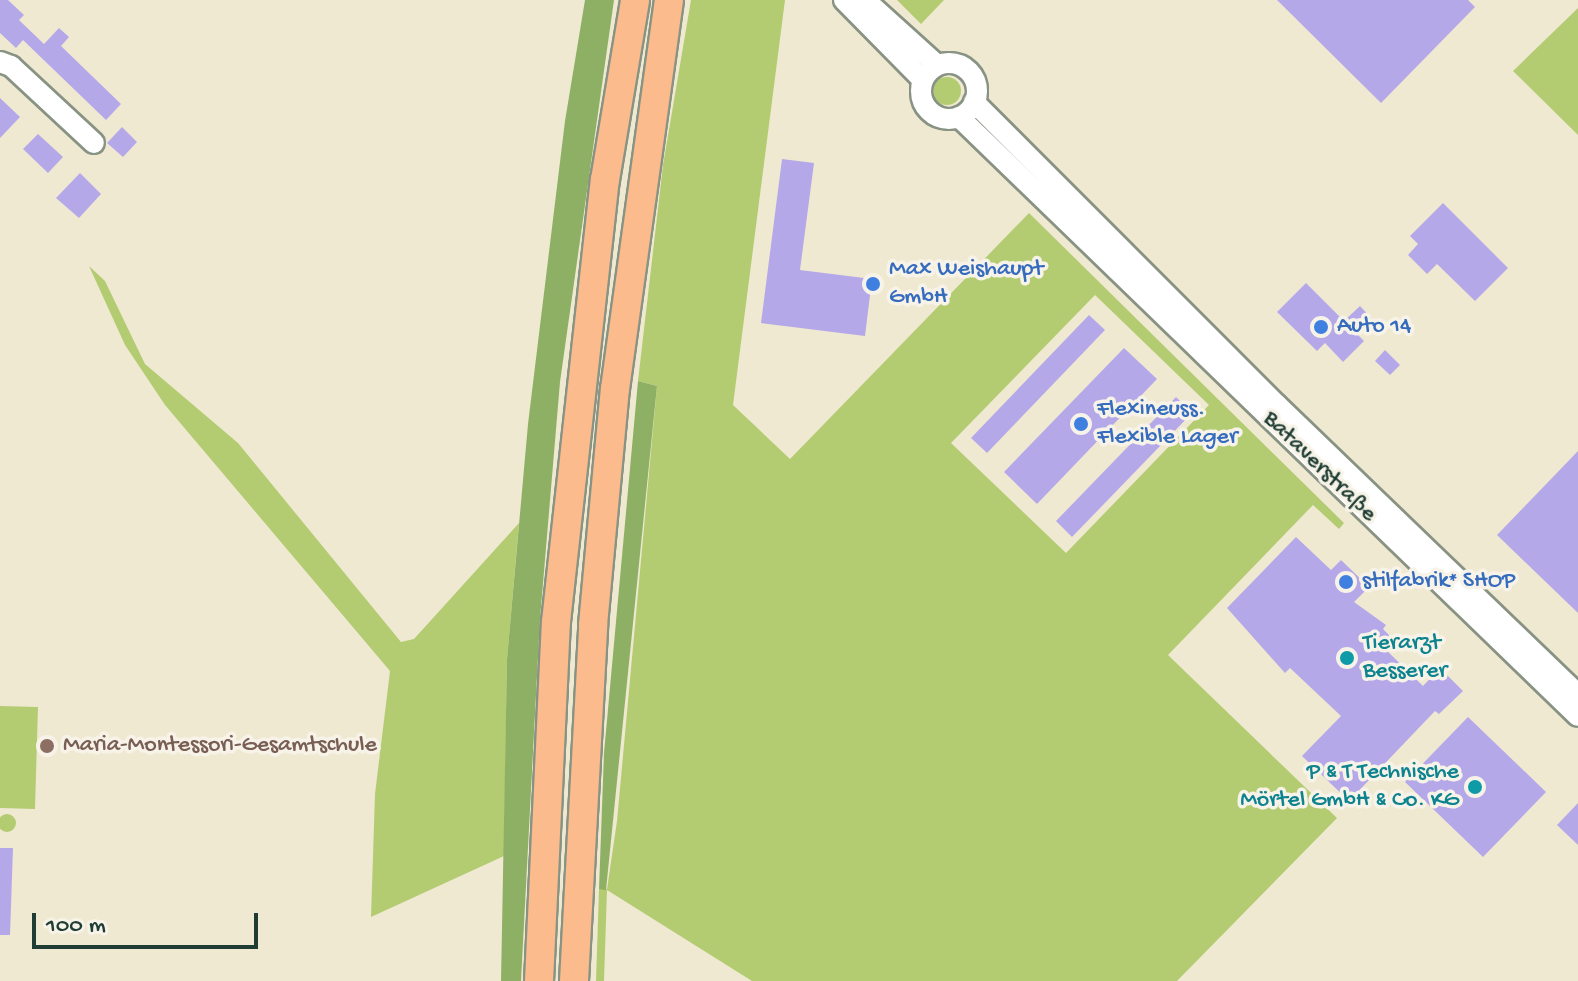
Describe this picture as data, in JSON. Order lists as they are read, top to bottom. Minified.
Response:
{"streets":{"street":["Bataverstraße"]},"places":["Max Weishaupt GmbH","Auto 14","Flexineuss. Flexible Lager","stilfabrik* SHOP","Tierarzt Besserer","Maria-Montessori-Gesamtschule","P & T Technische Mörtel GmbH & Co. KG"],"scale_bar":"100 m"}
